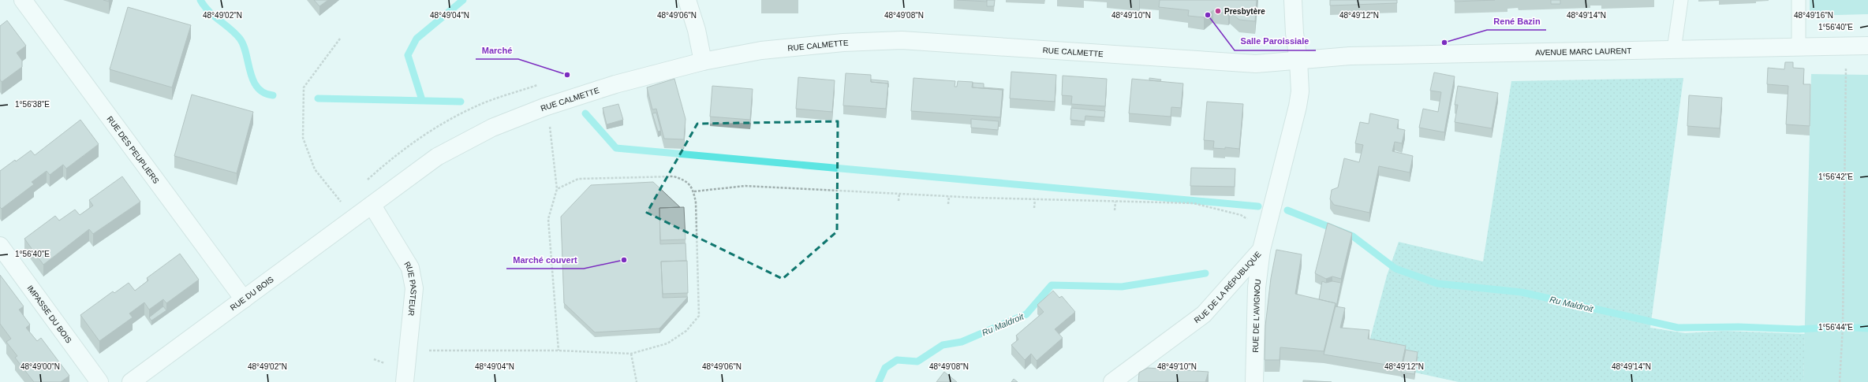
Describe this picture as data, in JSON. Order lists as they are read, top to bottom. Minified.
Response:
{"streets":{"street":["RUE CALMETTE","AVENUE MARC LAURENT","RUE DES PEUPLIERS","RUE DE LA RÉPUBLIQUE","RUE PASTEUR","RUE DU BOIS","IMPASSE DU BOIS","RUE DE L'AVIGNOU"]},"crossings":[["RUE CALMETTE","AVENUE MARC LAURENT"],["RUE CALMETTE","RUE DE LA RÉPUBLIQUE"],["RUE CALMETTE","RUE PASTEUR"],["RUE CALMETTE","RUE DU BOIS"],["AVENUE MARC LAURENT","RUE DE LA RÉPUBLIQUE"],["RUE DES PEUPLIERS","RUE DU BOIS"],["RUE DE LA RÉPUBLIQUE","RUE DE L'AVIGNOU"],["RUE PASTEUR","RUE DU BOIS"]],"water":["Ru Maldroit"],"places":["Presbytère","Salle Paroissiale","René Bazin","Marché","Marché couvert"],"coordinates":["48°49'02\"N","48°49'04\"N","48°49'06\"N","48°49'08\"N","48°49'10\"N","48°49'12\"N","48°49'14\"N","48°49'16\"N","1°56'40\"E","1°56'38\"E","1°56'42\"E","1°56'44\"E","48°49'00\"N"]}
